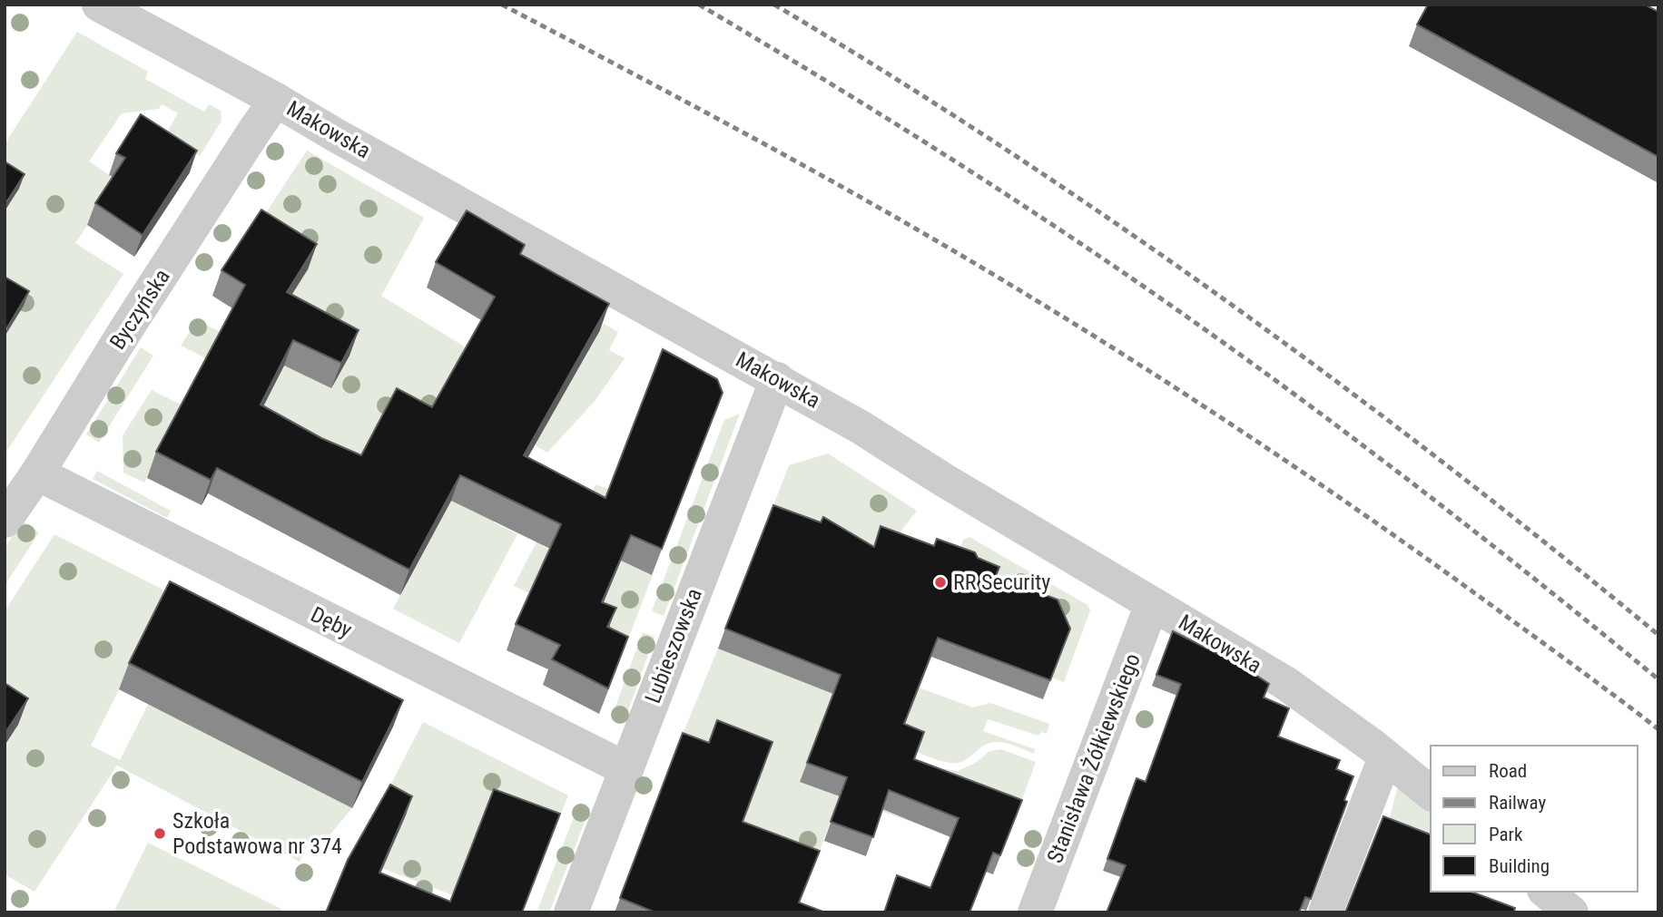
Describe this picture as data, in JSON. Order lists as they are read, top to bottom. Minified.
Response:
{"streets":{"street":["Makowska","Byczyńska","Dęby","Lubieszowska","Stanisława Żółkiewskiego"]},"crossings":[["Makowska","Byczyńska"],["Makowska","Lubieszowska"],["Makowska","Stanisława Żółkiewskiego"],["Byczyńska","Dęby"],["Dęby","Lubieszowska"]],"places":["RR Security","Szkoła Podstawowa nr 374"],"legend":["Road","Railway","Park","Building"]}
